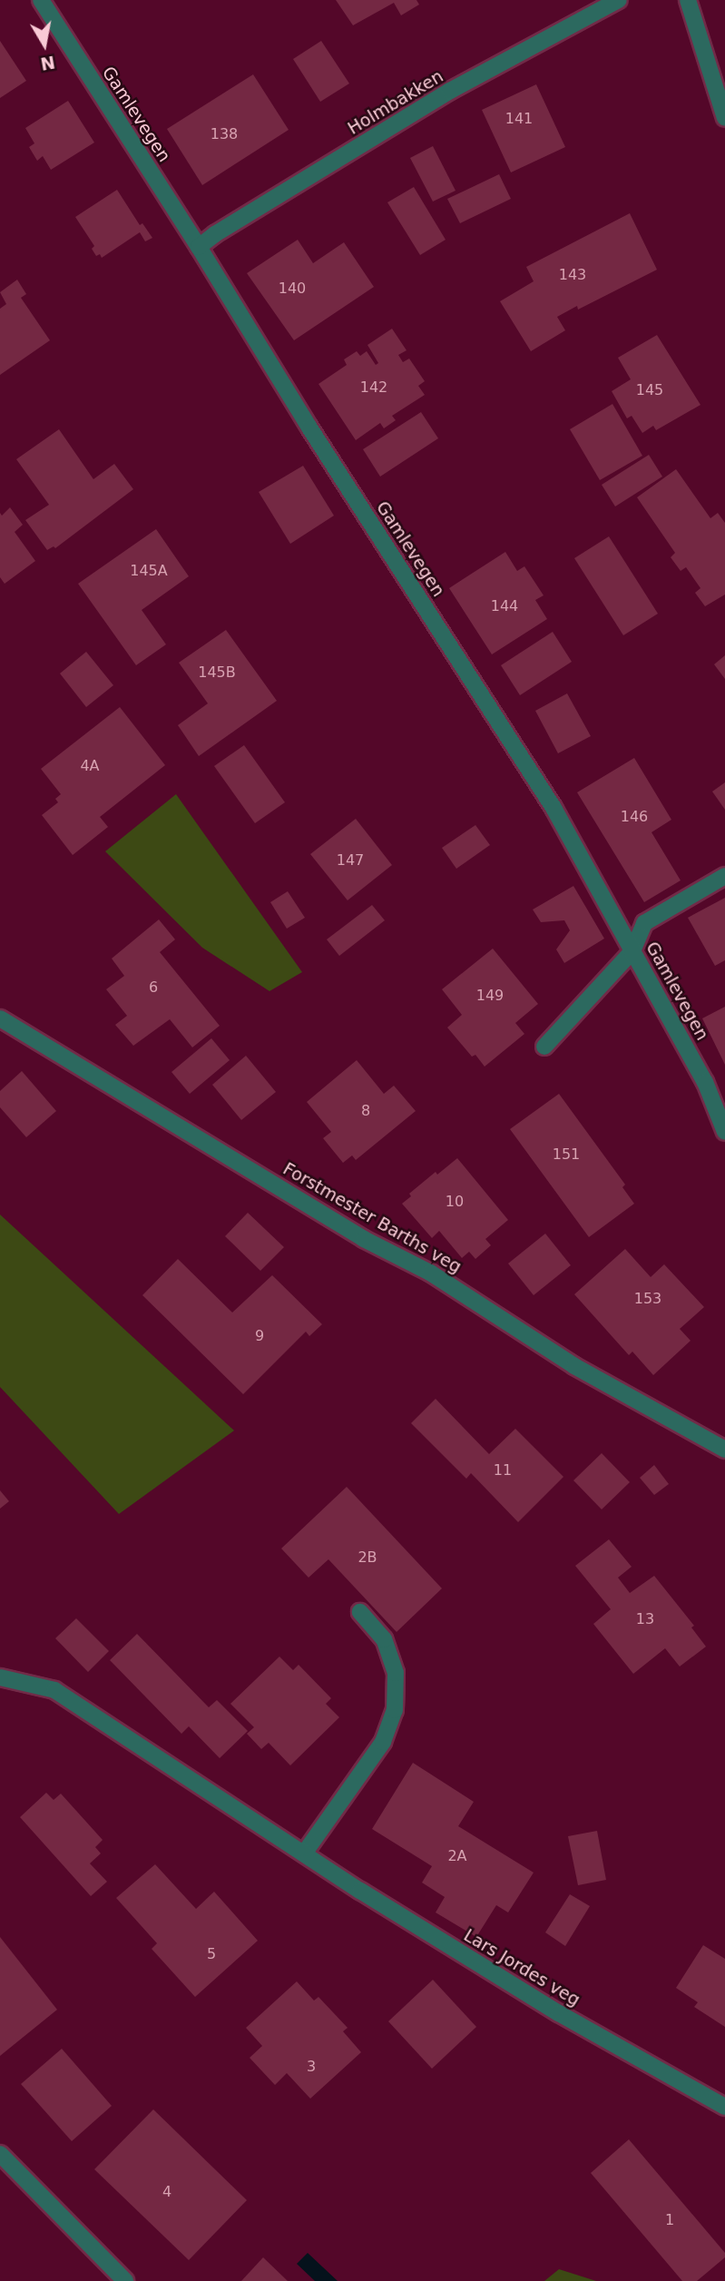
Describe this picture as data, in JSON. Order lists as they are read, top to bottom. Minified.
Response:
{"streets":{"street":["Holmbakken","Gamlevegen","Forstmester Barths veg","Lars Jordes veg"]},"crossings":[["Holmbakken","Gamlevegen"]],"house_numbers":["141","138","143","140","142","145","145A","144","145B","4A","146","147","6","149","8","151","10","153","9","11","2B","13","2A","5","3","4","1"],"north":"bottom"}
